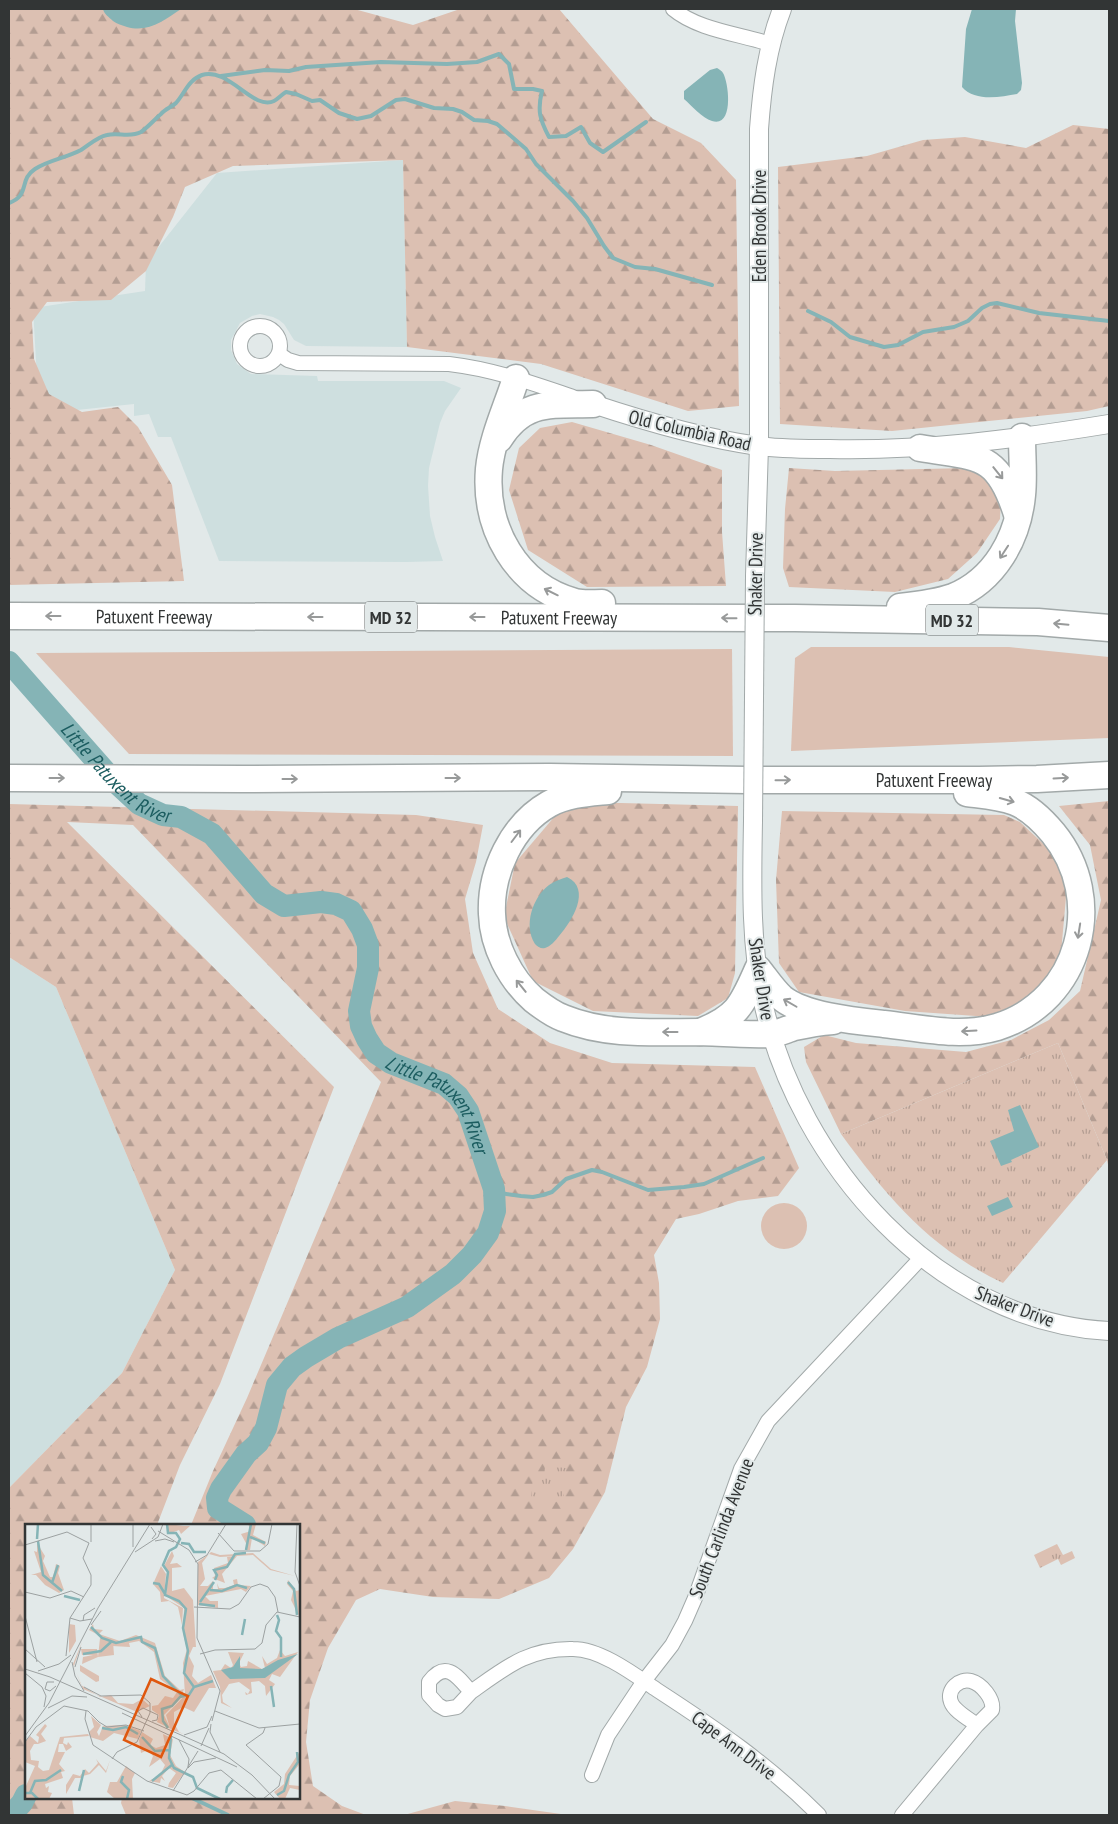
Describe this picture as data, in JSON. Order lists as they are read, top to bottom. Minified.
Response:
{"streets":{"highway":["Patuxent Freeway","MD 32"],"street":["Eden Brook Drive","Old Columbia Road","Shaker Drive","South Carlinda Avenue","Cape Ann Drive"]},"crossings":[["Eden Brook Drive","Old Columbia Road"],["Eden Brook Drive","Shaker Drive"],["Old Columbia Road","Shaker Drive"],["Shaker Drive","South Carlinda Avenue"],["South Carlinda Avenue","Cape Ann Drive"]],"water":["Little Patuxent River"]}
